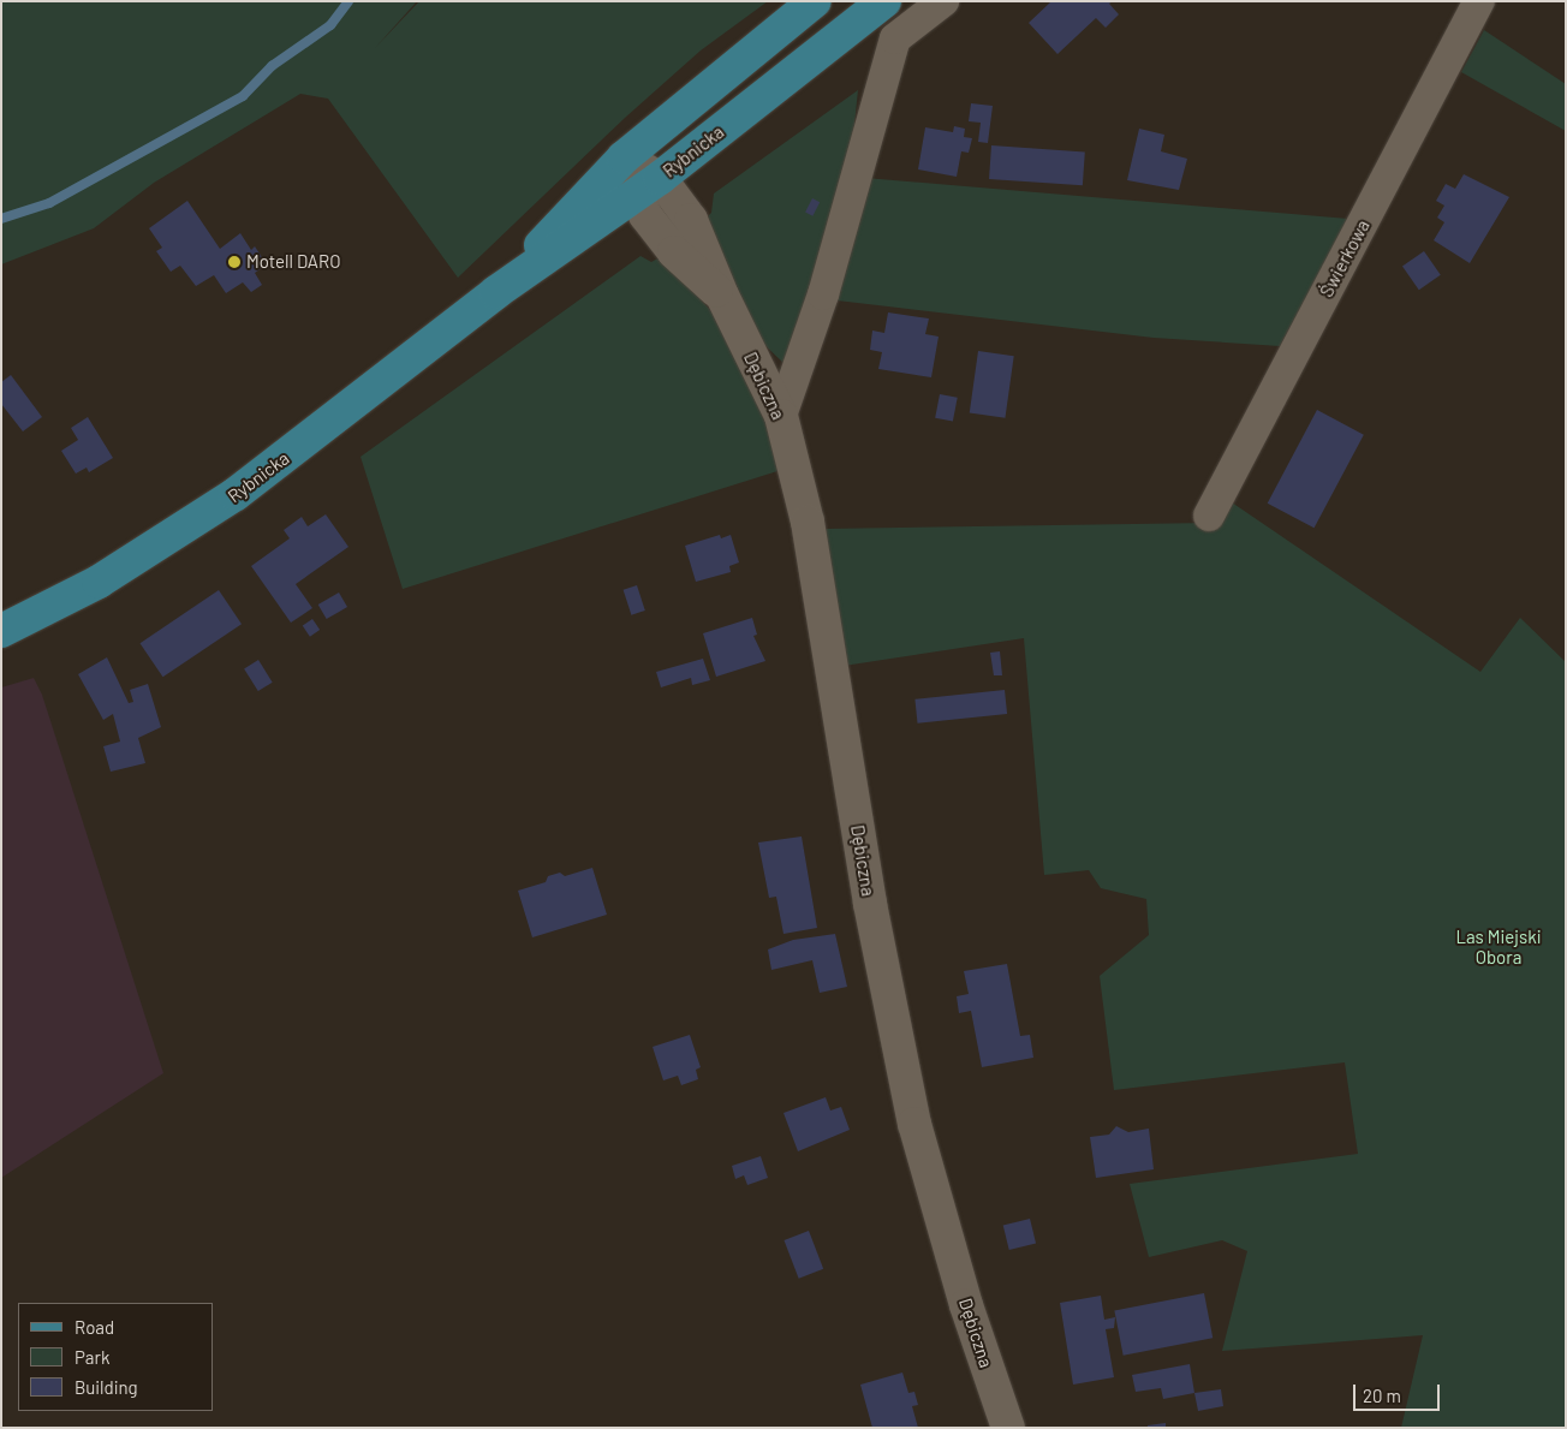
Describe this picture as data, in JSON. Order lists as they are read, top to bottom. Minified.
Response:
{"streets":{"main road":["Rybnicka"],"street":["Świerkowa","Dębiczna"]},"crossings":[["Rybnicka","Dębiczna"]],"parks":["Las Miejski Obora"],"places":["Motell DARO"],"legend":["Road","Park","Building"],"scale_bar":"20 m"}
